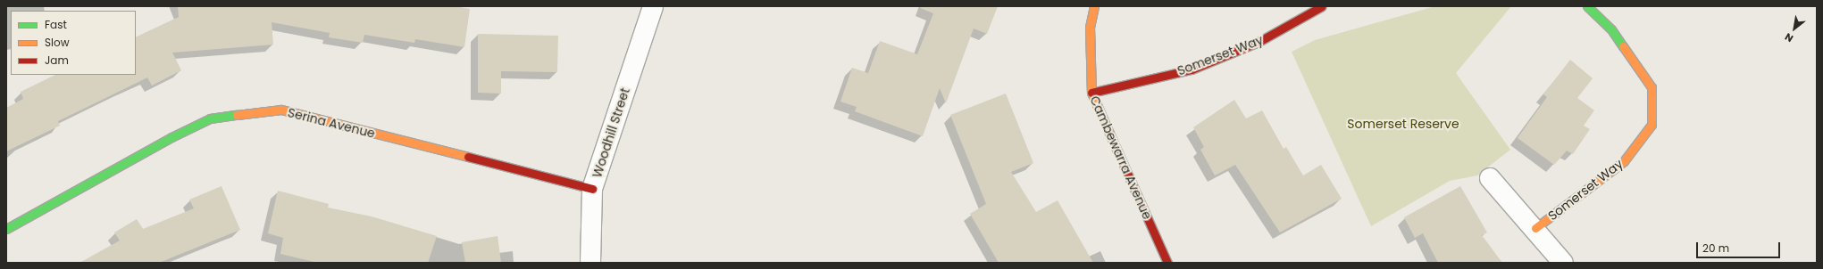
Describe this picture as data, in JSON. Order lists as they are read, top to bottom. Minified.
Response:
{"streets":{"street":["Somerset Way","Serina Avenue","Woodhill Street","Cambewarra Avenue"]},"crossings":[["Somerset Way","Cambewarra Avenue"],["Serina Avenue","Woodhill Street"]],"parks":["Somerset Reserve"],"legend":["Fast","Slow","Jam"],"scale_bar":"20 m","north":"bottom left"}
